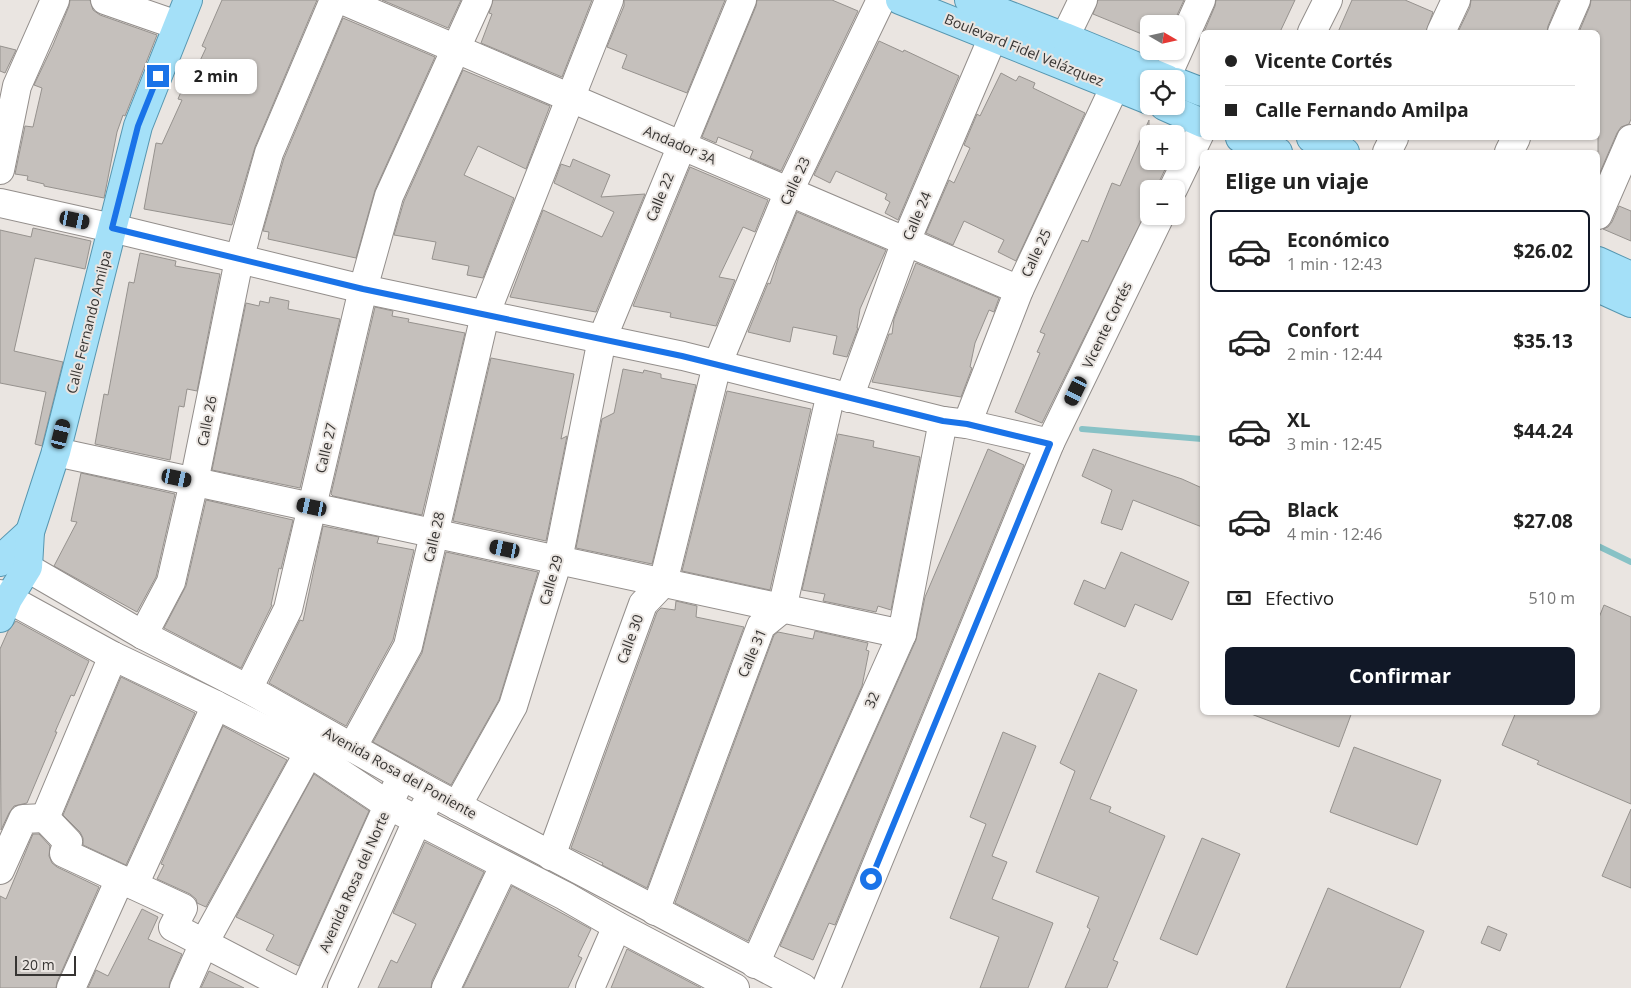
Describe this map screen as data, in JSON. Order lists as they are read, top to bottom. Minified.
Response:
{"streets":{"main road":["Boulevard Fidel Velázquez","Calle Fernando Amilpa"],"street":["Andador 3A","Calle 23","Calle 22","Calle 24","Calle 25","Vicente Cortés","Calle 26","Calle 27","Calle 28","Calle 29","Calle 30","Calle 31","32","Avenida Rosa del Poniente","Avenida Rosa del Norte"]},"crossings":[["Boulevard Fidel Velázquez","Calle 24"],["Boulevard Fidel Velázquez","Calle 25"],["Andador 3A","Calle 23"],["Andador 3A","Calle 22"],["Andador 3A","Calle 24"],["Andador 3A","Calle 25"],["Andador 3A","Calle 27"],["Andador 3A","Calle 28"],["Calle 22","Calle 29"],["Calle 25","32"],["Calle Fernando Amilpa","Avenida Rosa del Poniente"],["Calle 26","Avenida Rosa del Poniente"],["Calle 27","Avenida Rosa del Poniente"],["Calle 28","Avenida Rosa del Poniente"],["Calle 29","Avenida Rosa del Poniente"],["Calle 30","Avenida Rosa del Poniente"],["Calle 31","Avenida Rosa del Poniente"],["32","Avenida Rosa del Poniente"],["Avenida Rosa del Poniente","Avenida Rosa del Norte"]],"scale_bar":"20 m","north":"right","page":{"map_buttons":["+","−"],"banner":["Vicente Cortés","Calle Fernando Amilpa"],"bubble":"2 min","heading":"Elige un viaje","list":[{"name":"Económico","note":"1 min · 12:43","value":"$26.02"},{"name":"Confort","note":"2 min · 12:44","value":"$35.13"},{"name":"XL","note":"3 min · 12:45","value":"$44.24"},{"name":"Black","note":"4 min · 12:46","value":"$27.08"}],"pay":["Efectivo","510 m"],"buttons":"Confirmar","scale":"20 m"}}
